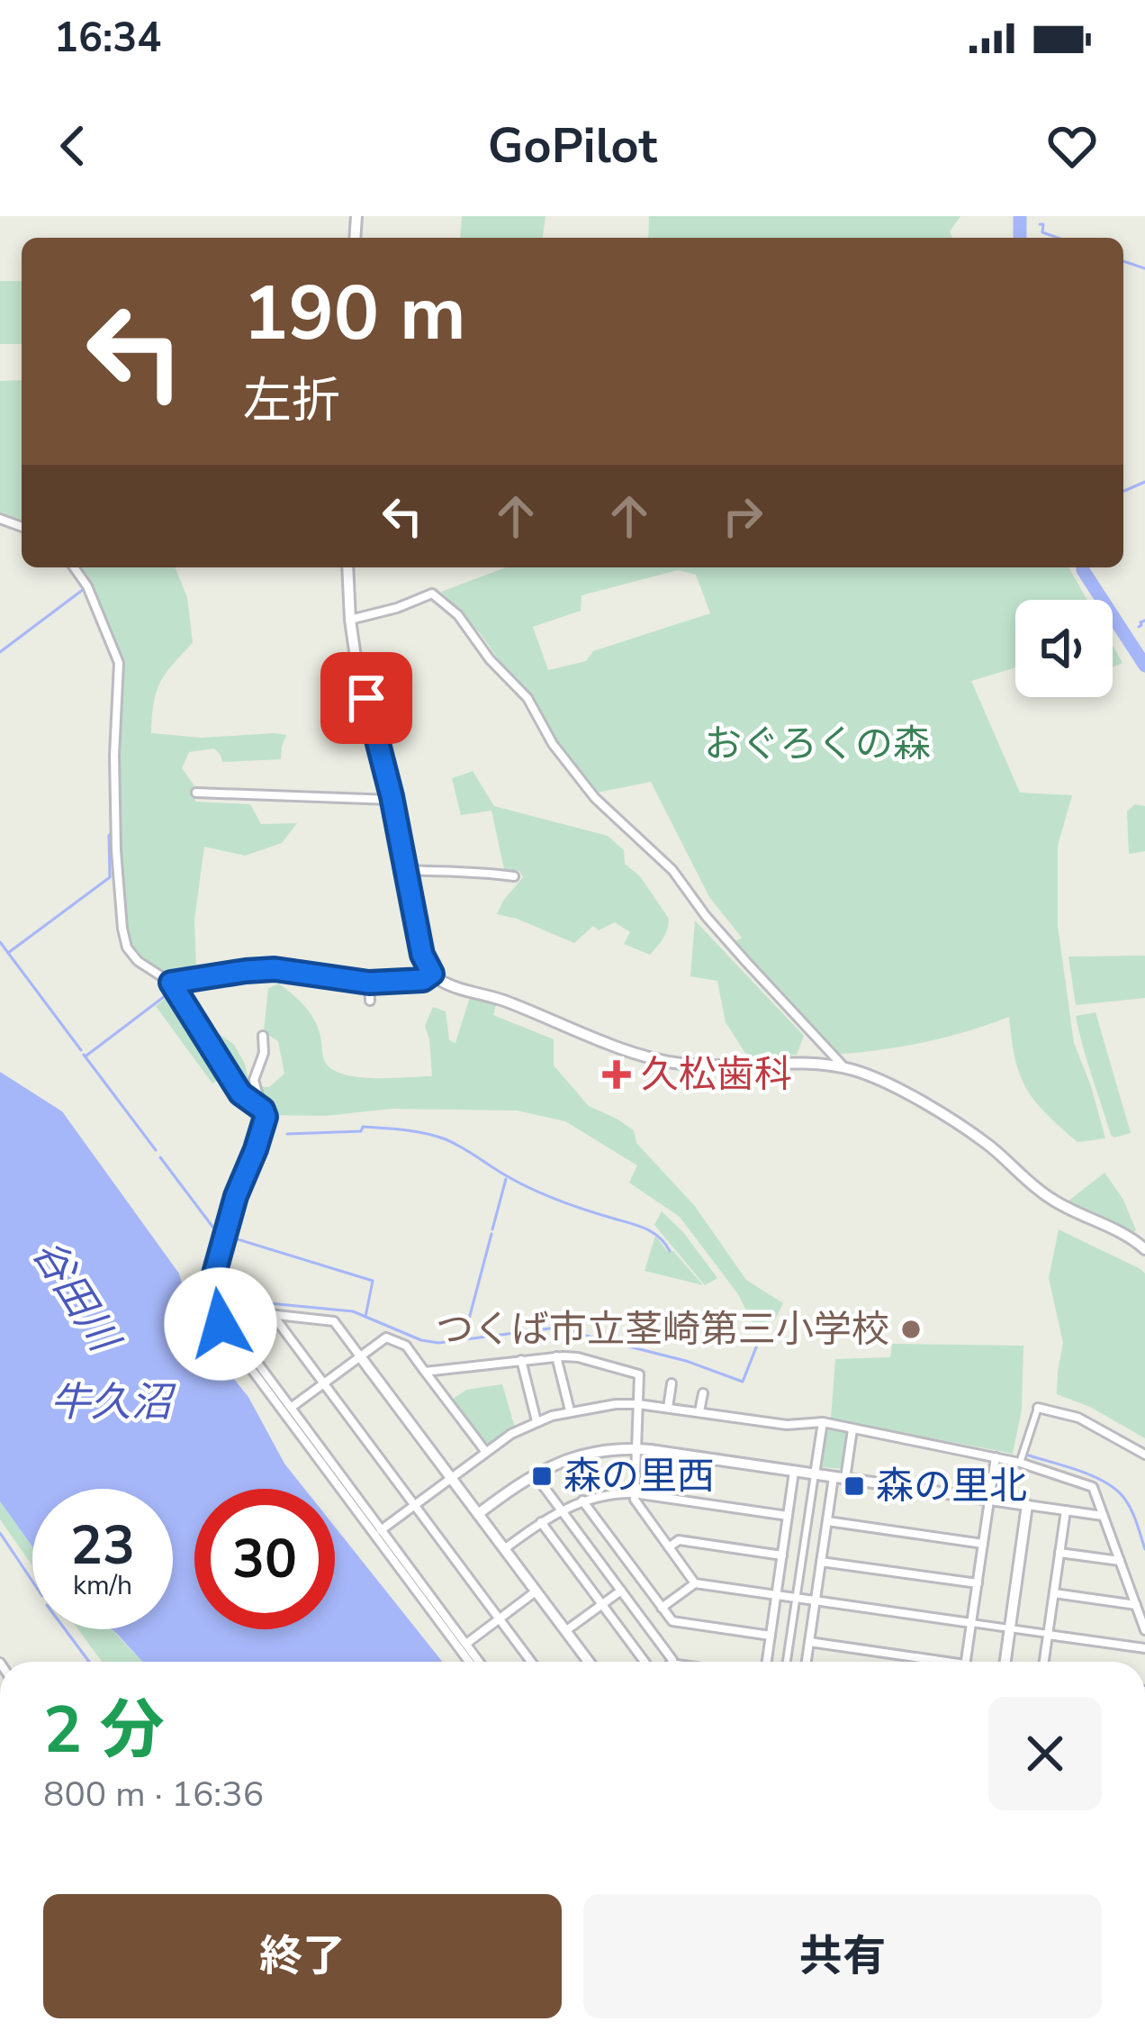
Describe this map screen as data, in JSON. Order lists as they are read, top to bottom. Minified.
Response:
{"water":["谷田川","牛久沼"],"parks":["おぐろくの森"],"places":{"health":["久松歯科"],"other":["つくば市立茎崎第三小学校"],"transit":["森の里西","森の里北"]},"page":{"status":"16:34","header":"GoPilot","turn":["190 m","左折"],"speed":"23 km/h","limit":"30","heading":["2 分","800 m · 16:36"],"buttons":["終了","共有"]}}
